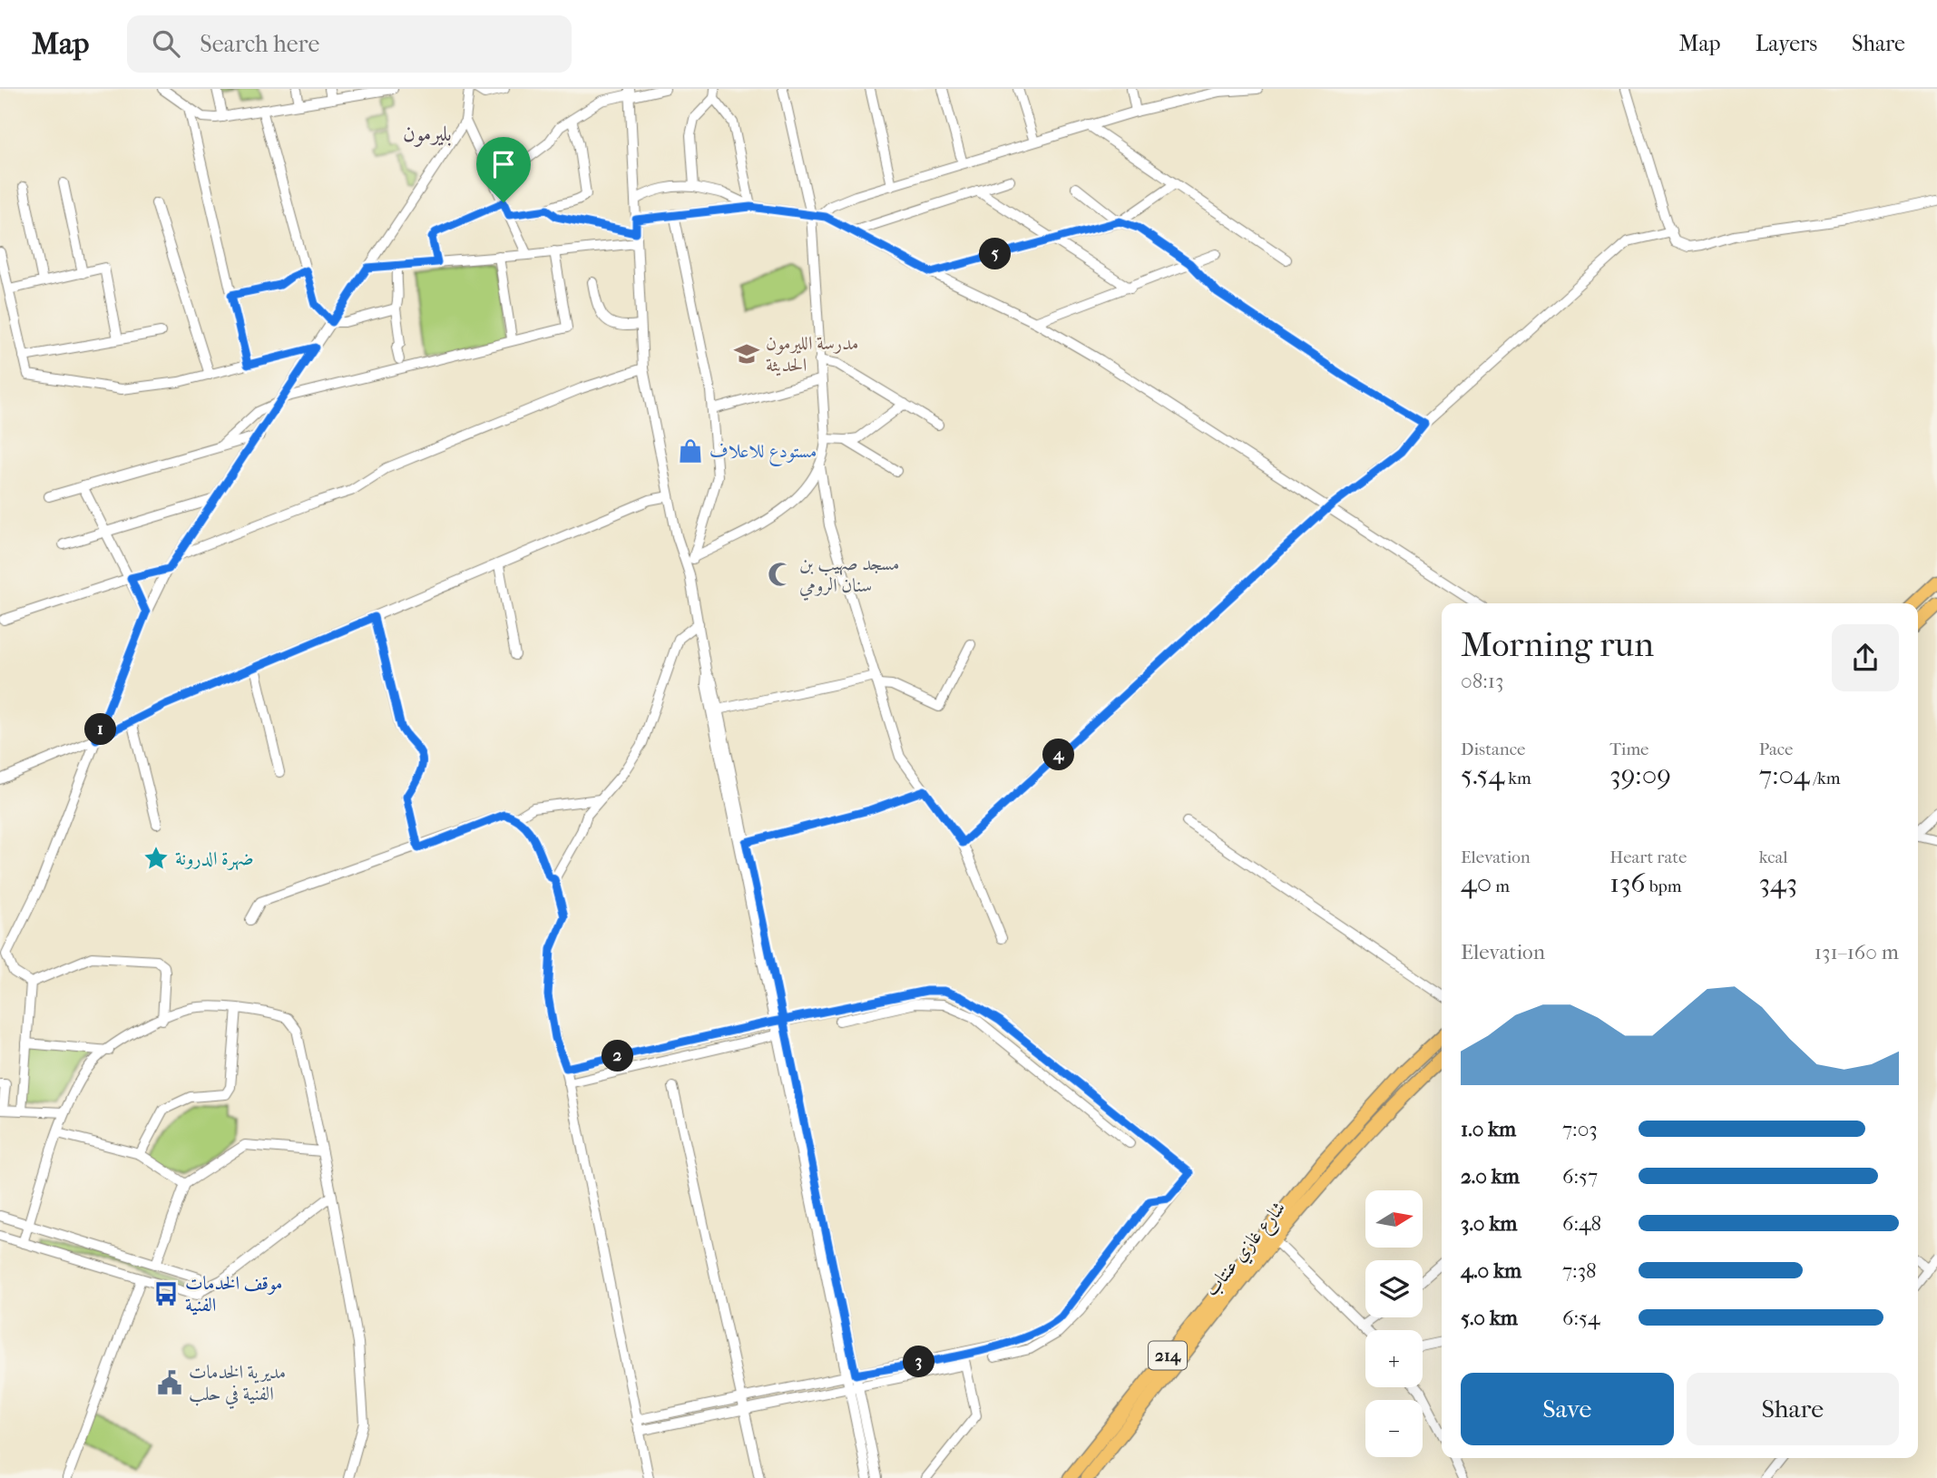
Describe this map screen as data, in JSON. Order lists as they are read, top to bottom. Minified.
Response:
{"streets":{"highway":["شارع غازي عنتاب","214"]},"crossings":[["شارع غازي عنتاب","214"]],"districts":["بليرمون"],"places":{"school or university":["مدرسة الليرمون الحديثة"],"shop":["مستودع للاعلاف"],"mosque":["مسجد صهيب بن سنان الرومي"],"place":["ضهرة الدرونة"],"bus stop":["موقف الخدمات الفنية"],"public building":["مديرية الخدمات الفنية في حلب"]},"north":"right","page":{"header":"Map","search":"Search here","nav":["Map","Layers","Share"],"pins":["5","1","4","2","3"],"heading":["Morning run","08:13"],"stats":[["Distance","5.54 km"],["Time","39:09"],["Pace","7:04 /km"],["Elevation","40 m"],["Heart rate","136 bpm"],["kcal","343"]],"chart":["Elevation","131–160 m"],"list":[{"name":"1.0 km","note":"7:03"},{"name":"2.0 km","note":"6:57"},{"name":"3.0 km","note":"6:48"},{"name":"4.0 km","note":"7:38"},{"name":"5.0 km","note":"6:54"}],"map_buttons":["+","−"],"buttons":["Save","Share"]}}
